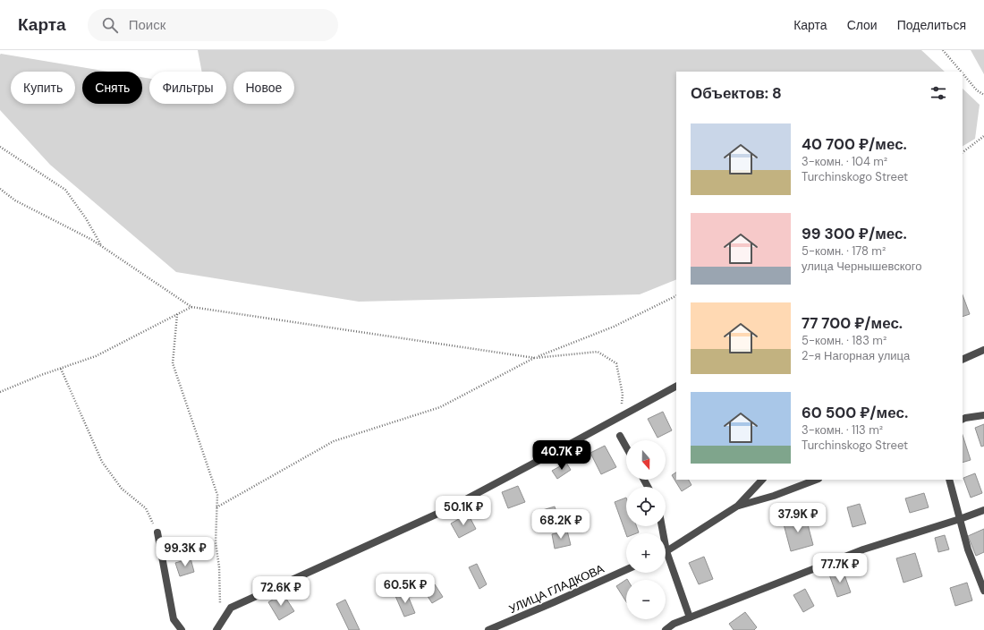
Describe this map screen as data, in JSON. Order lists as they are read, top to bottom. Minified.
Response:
{"streets":{"street":["УЛИЦА ГЛАДКОВА"]},"north":"bottom","page":{"header":"Карта","search":"Поиск","nav":["Карта","Слои","Поделиться"],"chip":["Купить","Снять","Фильтры","Новое"],"heading":"Объектов: 8","list":[{"name":"40 700 ₽/мес.","note":"3-комн. · 104 m² · Turchinskogo Street"},{"name":"99 300 ₽/мес.","note":"5-комн. · 178 m² · улица Чернышевского"},{"name":"77 700 ₽/мес.","note":"5-комн. · 183 m² · 2-я Нагорная улица"},{"name":"60 500 ₽/мес.","note":"3-комн. · 113 m² · Turchinskogo Street"}],"map_buttons":["+","−"],"price":["40.7K ₽","50.1K ₽","37.9K ₽","68.2K ₽","99.3K ₽","77.7K ₽","60.5K ₽","72.6K ₽"]}}
